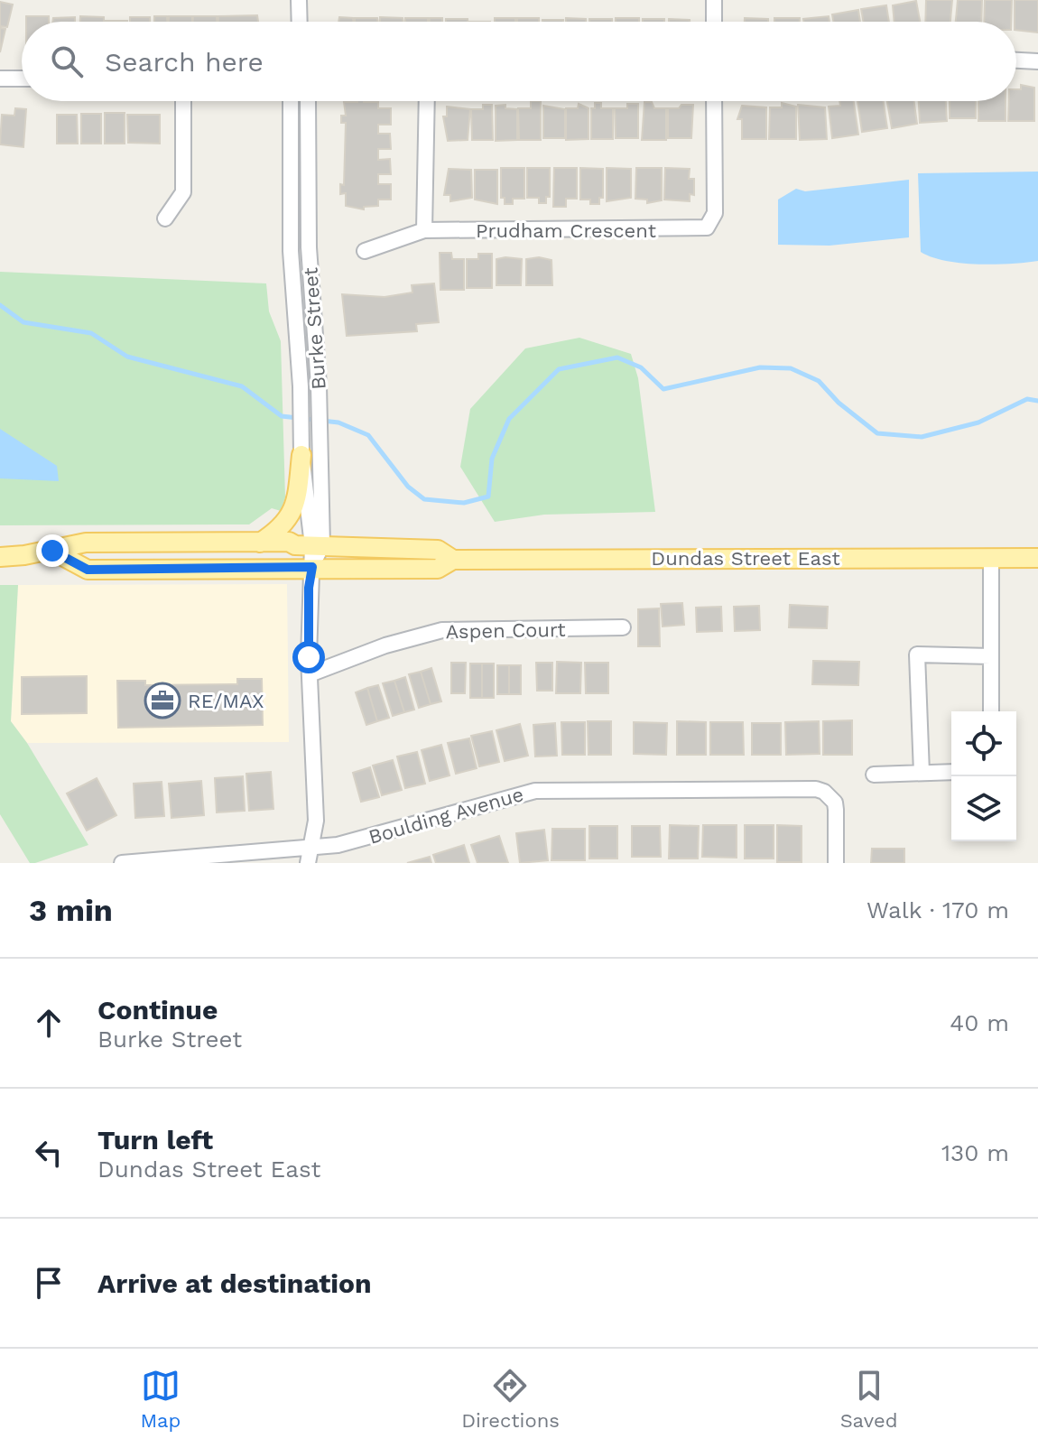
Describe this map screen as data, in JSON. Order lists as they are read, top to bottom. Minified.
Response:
{"streets":{"main road":["Dundas Street East"],"street":["Prudham Crescent","Burke Street","Aspen Court","Boulding Avenue"]},"places":{"office":["RE/MAX"]},"page":{"search":"Search here","heading":["3 min","Walk · 170 m"],"list":[["Continue","Burke Street","40 m"],["Turn left","Dundas Street East","130 m"],"Arrive at destination"],"nav":["Map","Directions","Saved"]}}
